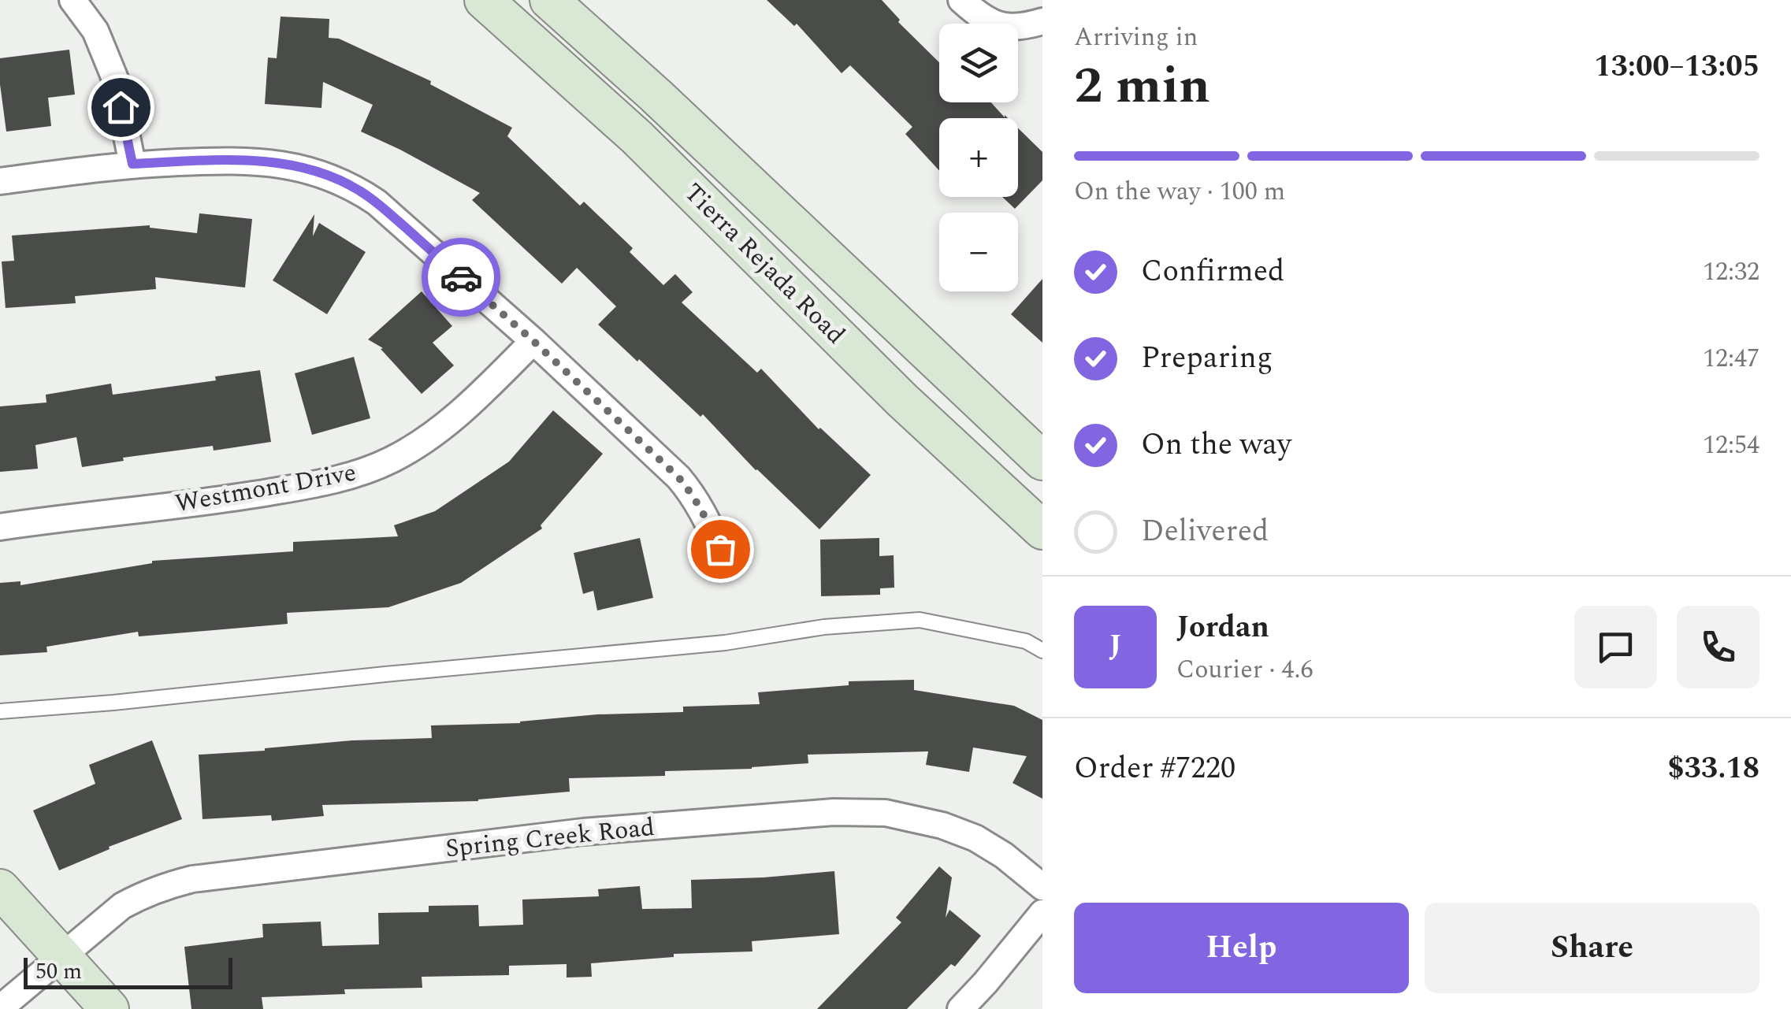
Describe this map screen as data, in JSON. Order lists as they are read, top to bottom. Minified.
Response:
{"streets":{"main road":["Tierra Rejada Road"],"street":["Westmont Drive","Spring Creek Road"]},"scale_bar":"50 m","page":{"heading":["2 min","Arriving in","13:00–13:05"],"panel":["Jordan","Courier · 4.6","Order #7220","$33.18"],"map_buttons":["+","−"],"bar":"On the way · 100 m","list":[["Confirmed","12:32"],["Preparing","12:47"],["On the way","12:54"],"Delivered"],"round":"J","buttons":["Help","Share"],"scale":"50 m"}}
